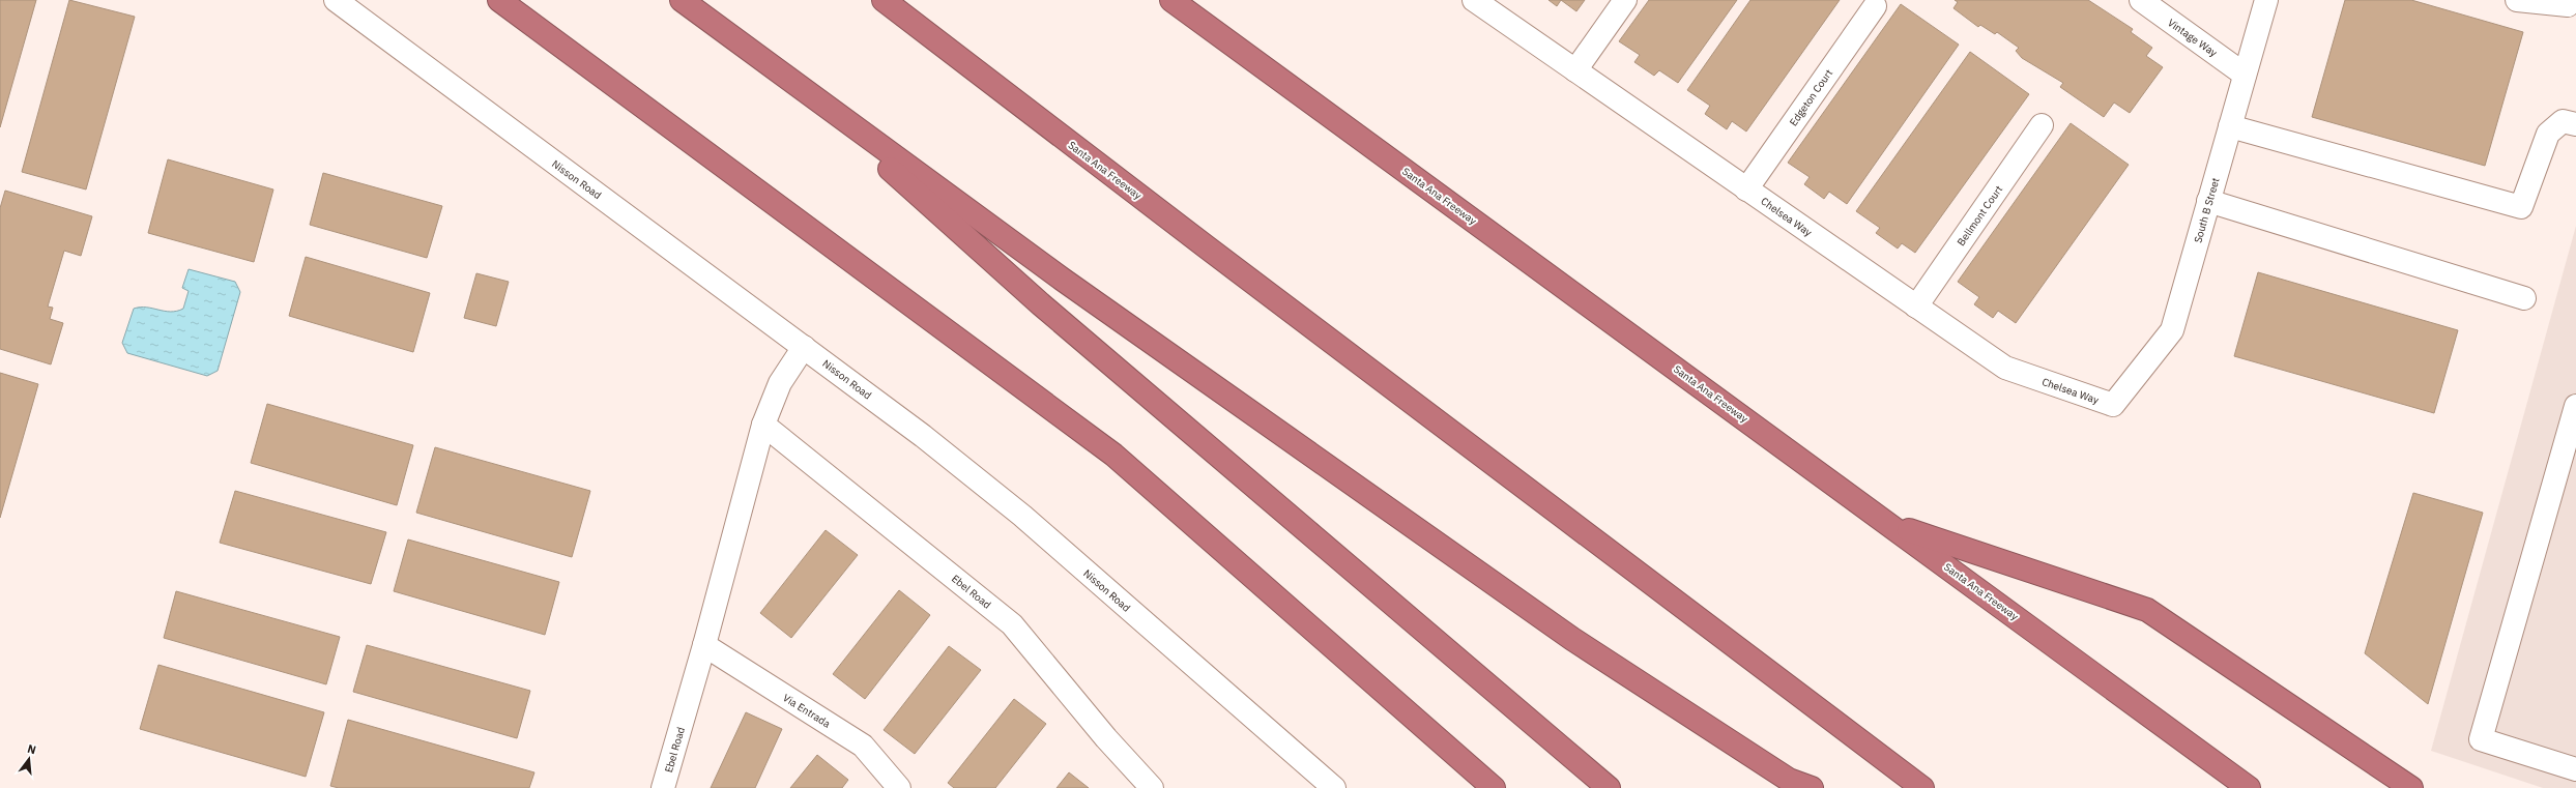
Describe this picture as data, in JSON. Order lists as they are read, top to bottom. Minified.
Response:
{"streets":{"highway":["Santa Ana Freeway"],"street":["Vintage Way","Edgeton Court","Nisson Road","South B Street","Bellmont Court","Chelsea Way","Ebel Road","Via Entrada"]},"crossings":[["Vintage Way","South B Street"],["Edgeton Court","Chelsea Way"],["Nisson Road","Ebel Road"],["South B Street","Chelsea Way"],["Bellmont Court","Chelsea Way"],["Ebel Road","Via Entrada"]],"north":"top"}
